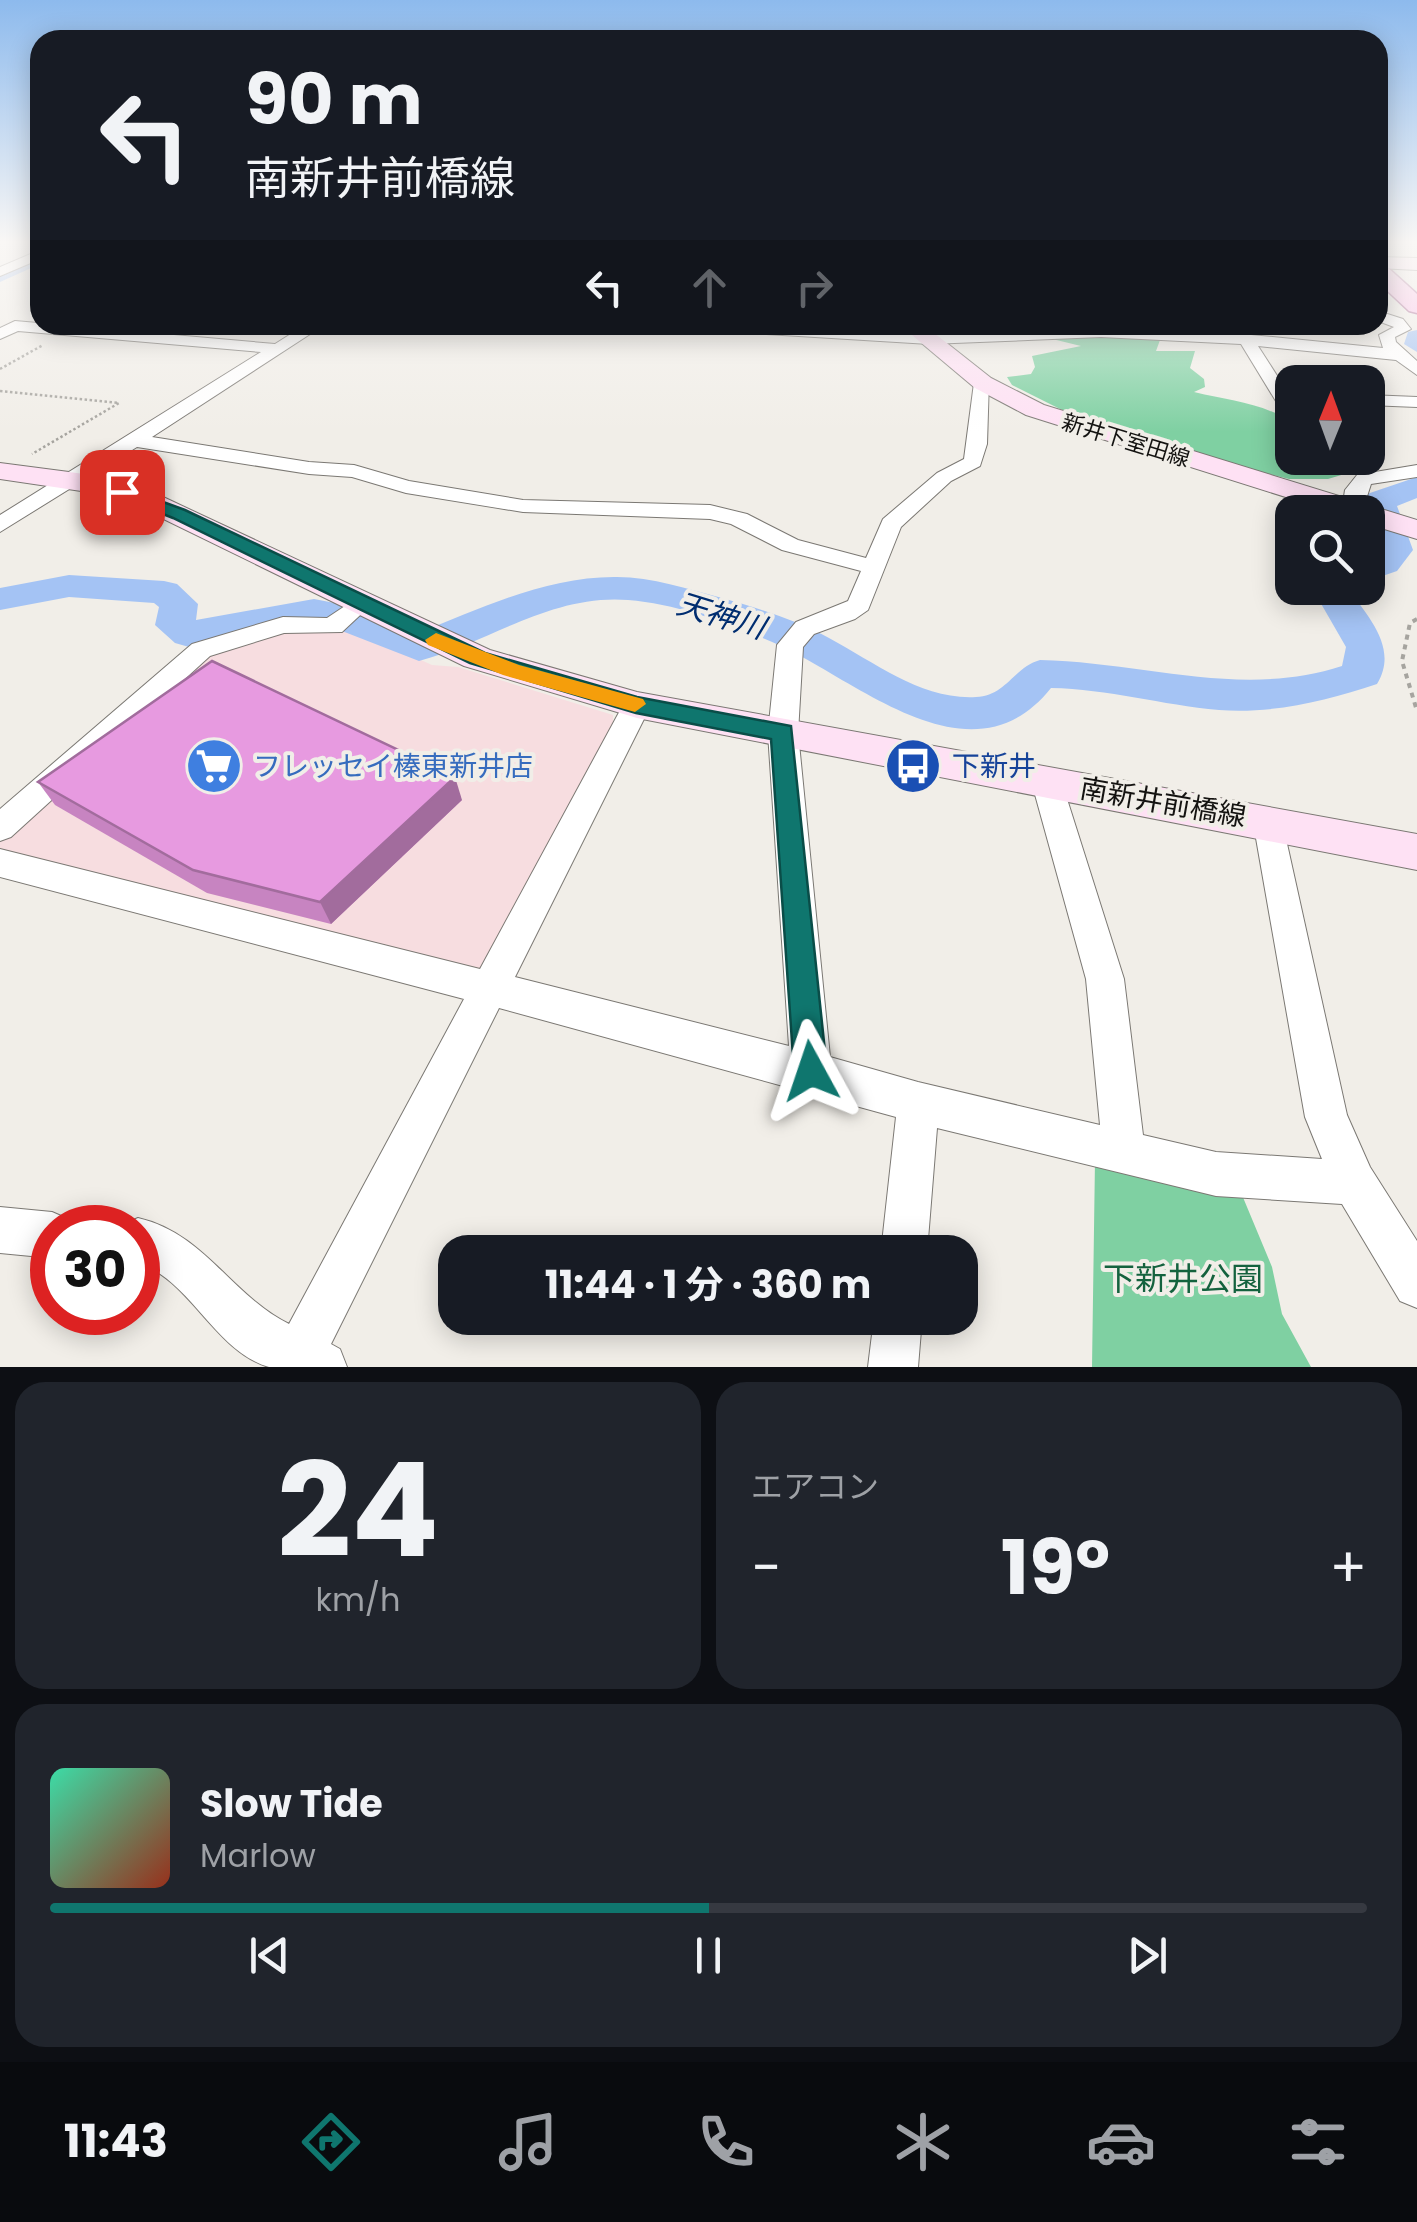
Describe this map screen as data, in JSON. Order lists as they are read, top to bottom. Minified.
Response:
{"streets":{"main road":["新井下室田線","南新井前橋線"]},"water":["天神川"],"parks":["下新井公園"],"places":{"supermarket":["フレッセイ榛東新井店"],"bus stop":["下新井"]},"north":"top","page":{"turn":["90 m","南新井前橋線"],"limit":"30","trip":"11:44 · 1 分 · 360 m","tile":[["24","km/h"],"エアコン"],"heat":["−","19°","+"],"song":["Slow Tide","Marlow"],"tabs":"11:43"}}
